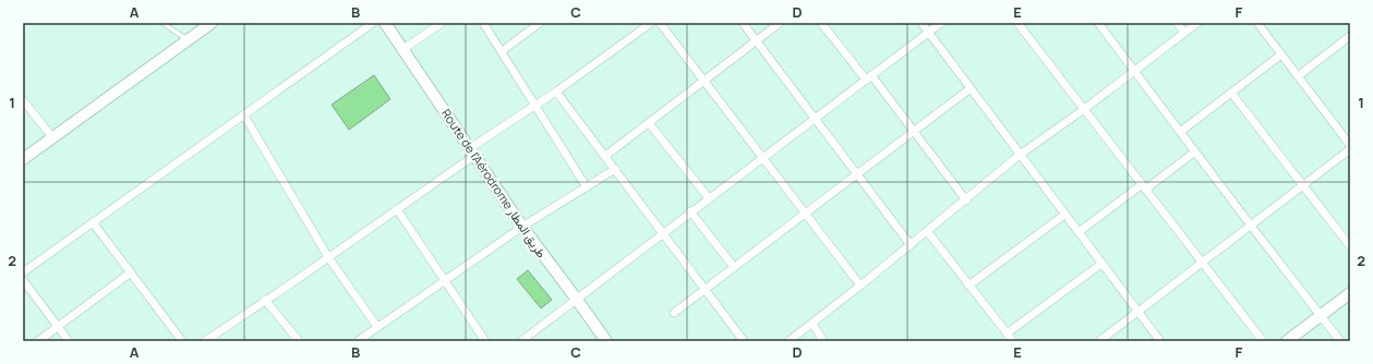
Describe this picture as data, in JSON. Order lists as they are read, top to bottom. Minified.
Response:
{"streets":{"street":["Route de l'Aérodrome طريق المطار"]},"grid":{"columns":["A","B","C","D","E","F"],"rows":["1","2"]}}
